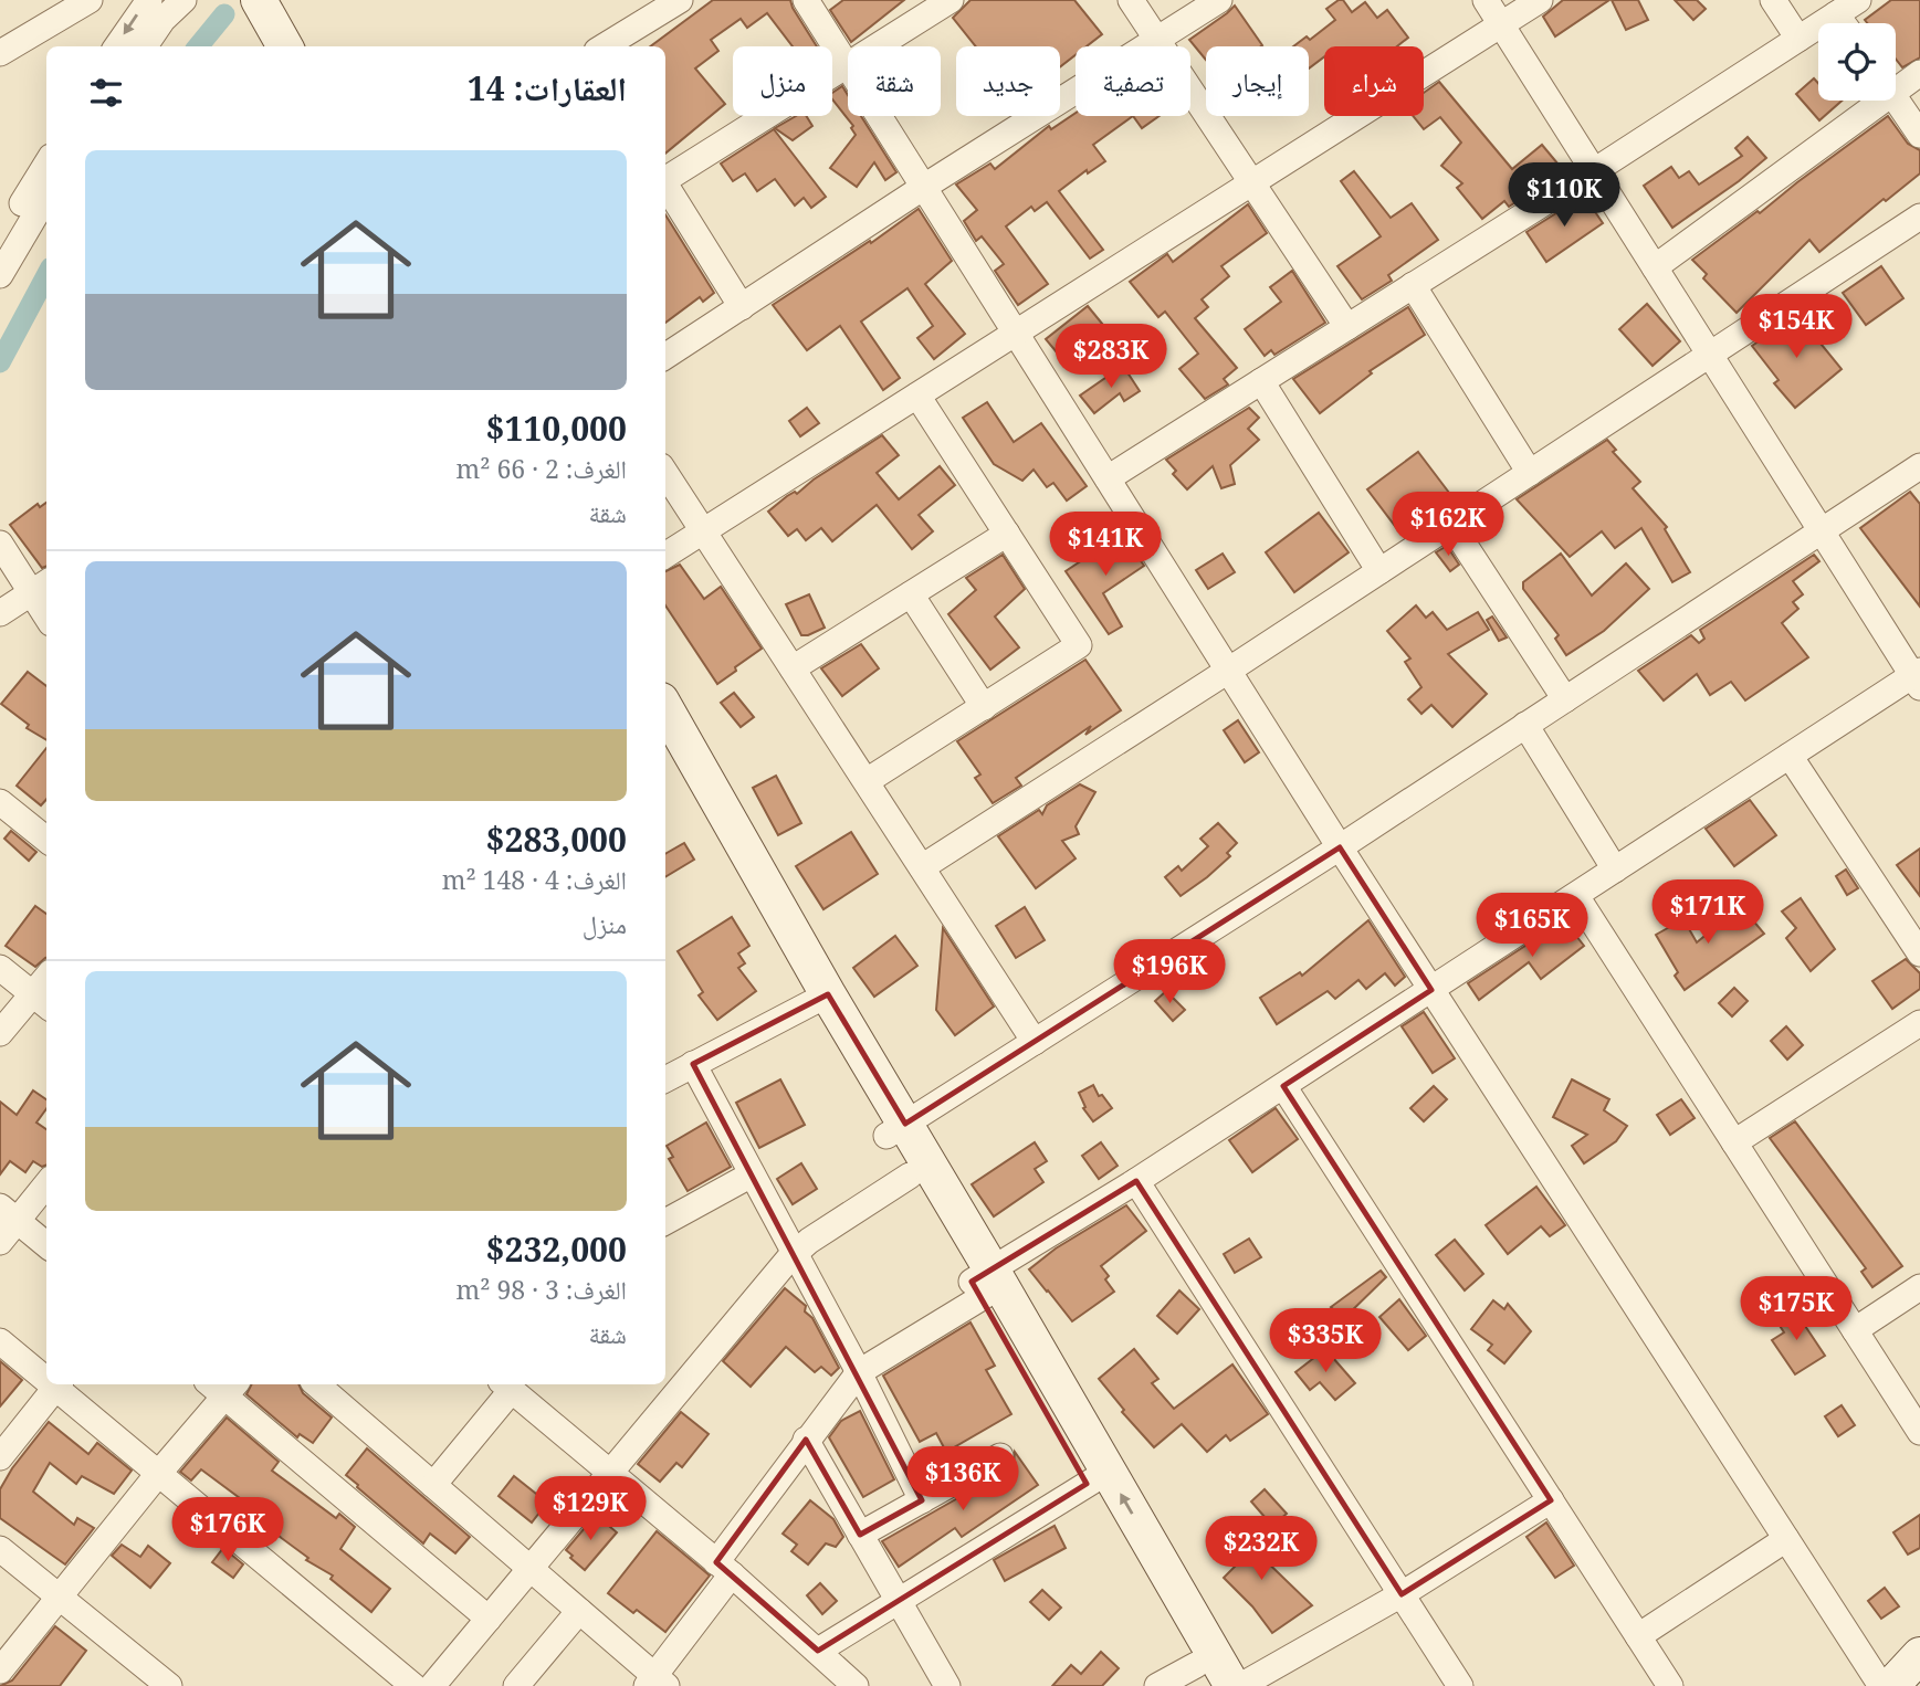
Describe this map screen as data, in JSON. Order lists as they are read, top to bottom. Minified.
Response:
{"page":{"chip":["شراء","إيجار","تصفية","جديد","شقة","منزل"],"heading":"العقارات: 14","list":[{"name":"$110,000","note":"الغرف: 2 · 66 m² · شقة"},{"name":"$283,000","note":"الغرف: 4 · 148 m² · منزل"},{"name":"$232,000","note":"الغرف: 3 · 98 m² · شقة"}],"price":["$110K","$154K","$283K","$162K","$141K","$171K","$165K","$196K","$175K","$335K","$136K","$129K","$176K","$232K"]}}
